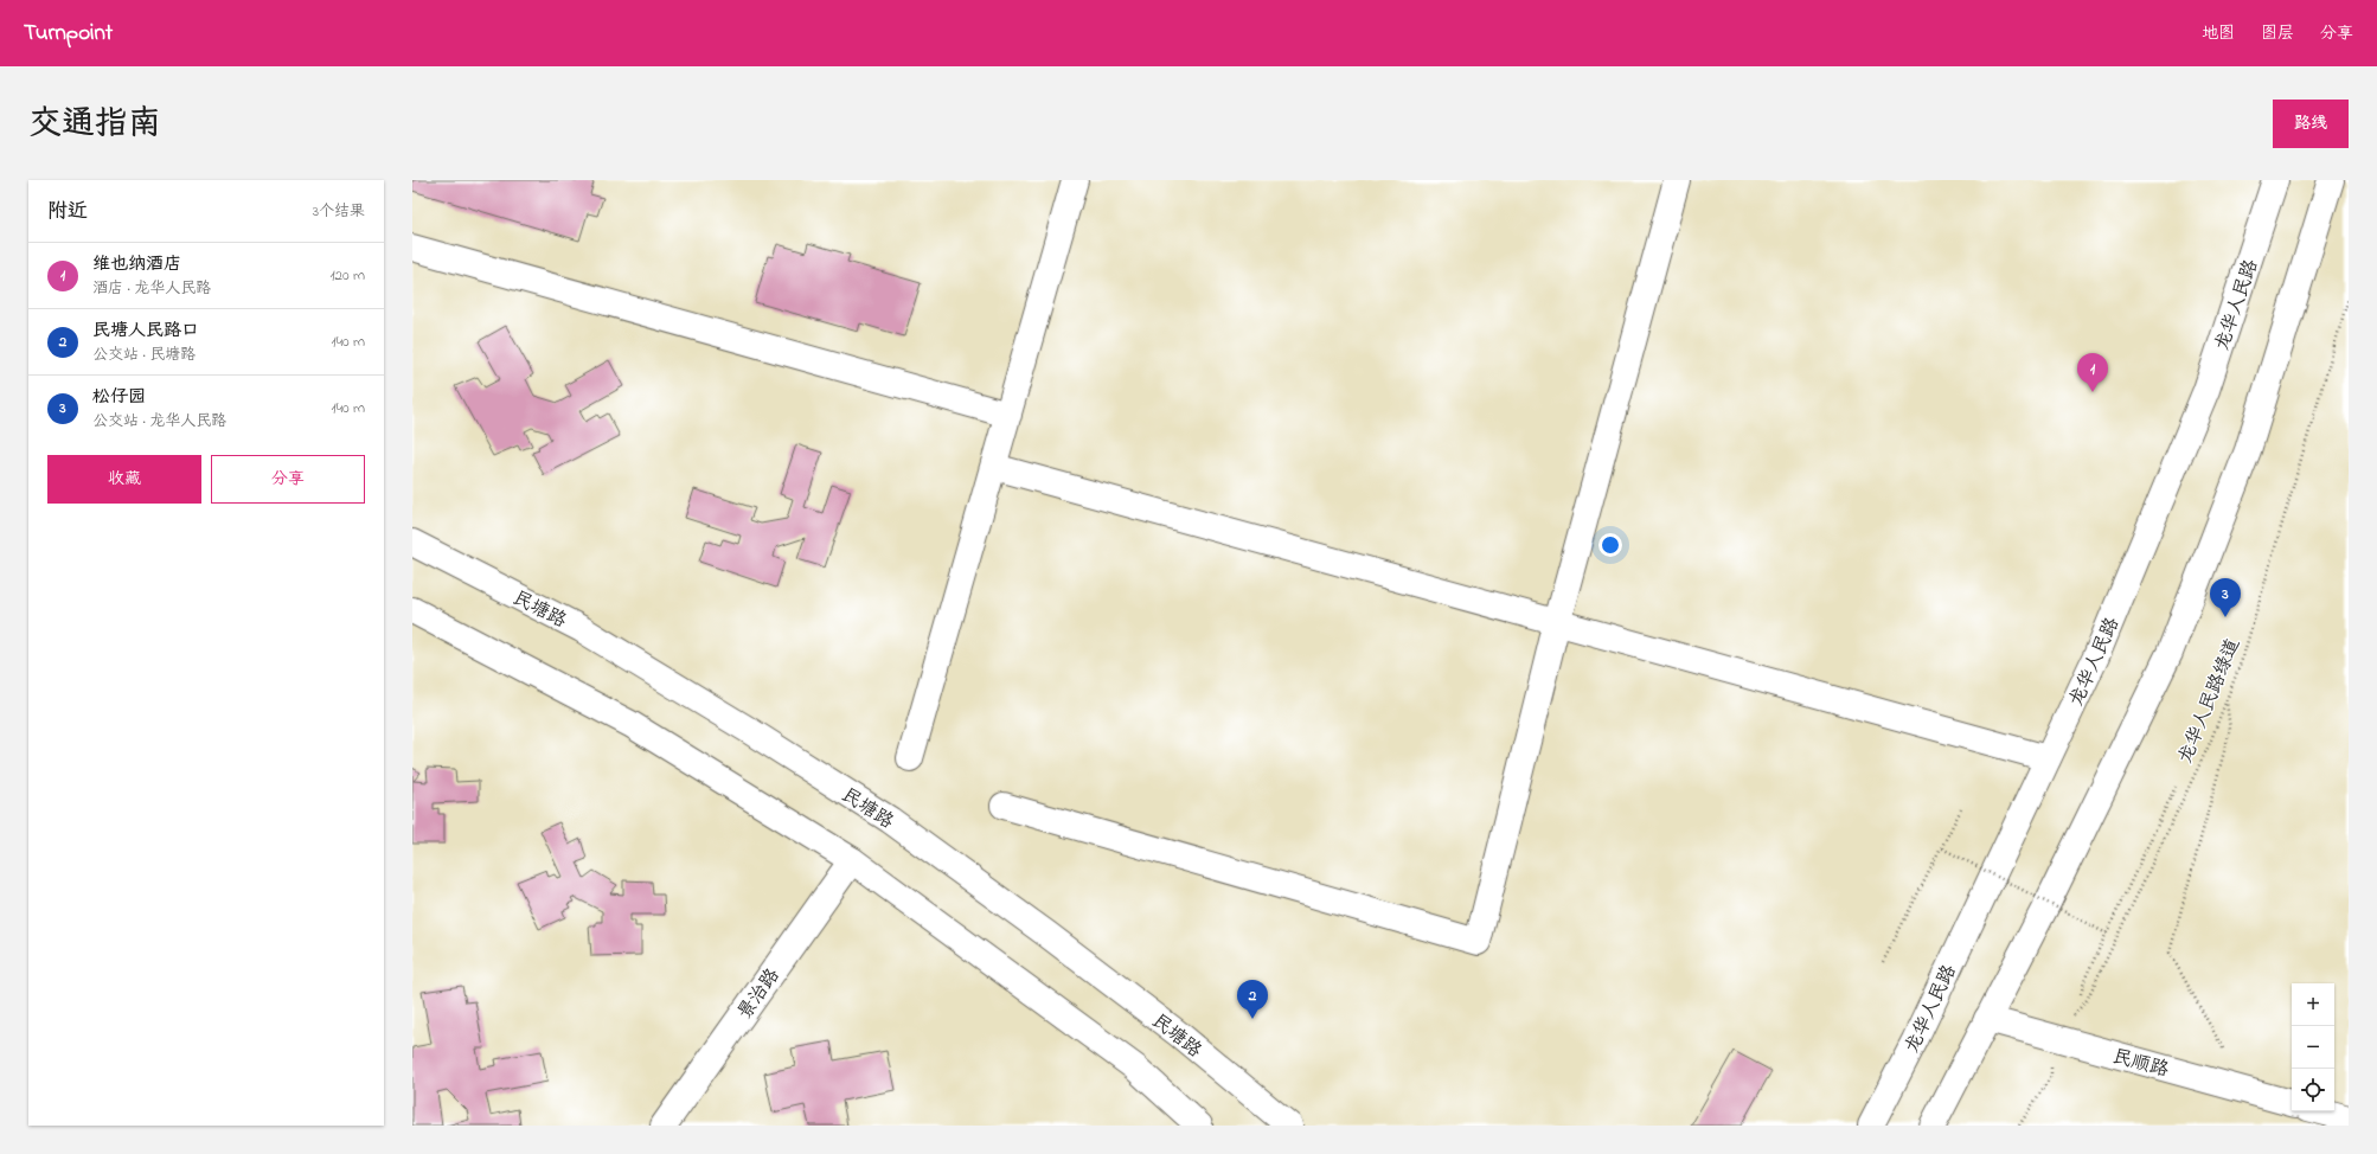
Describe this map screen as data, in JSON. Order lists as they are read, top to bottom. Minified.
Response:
{"streets":{"street":["龙华人民路","民塘路","景治路","民顺路"],"path":["龙华人民路绿道"]},"page":{"header":"Turnpoint","nav":["地图","图层","分享"],"title":"交通指南","buttons":["路线",["收藏","分享"]],"heading":["附近","3个结果"],"list":[{"mark":"1","name":"维也纳酒店","note":"酒店 · 龙华人民路","value":"120 m"},{"mark":"2","name":"民塘人民路口","note":"公交站 · 民塘路","value":"140 m"},{"mark":"3","name":"松仔园","note":"公交站 · 龙华人民路","value":"140 m"}],"pins":["1","3","2"],"map_buttons":["+","−"]}}
